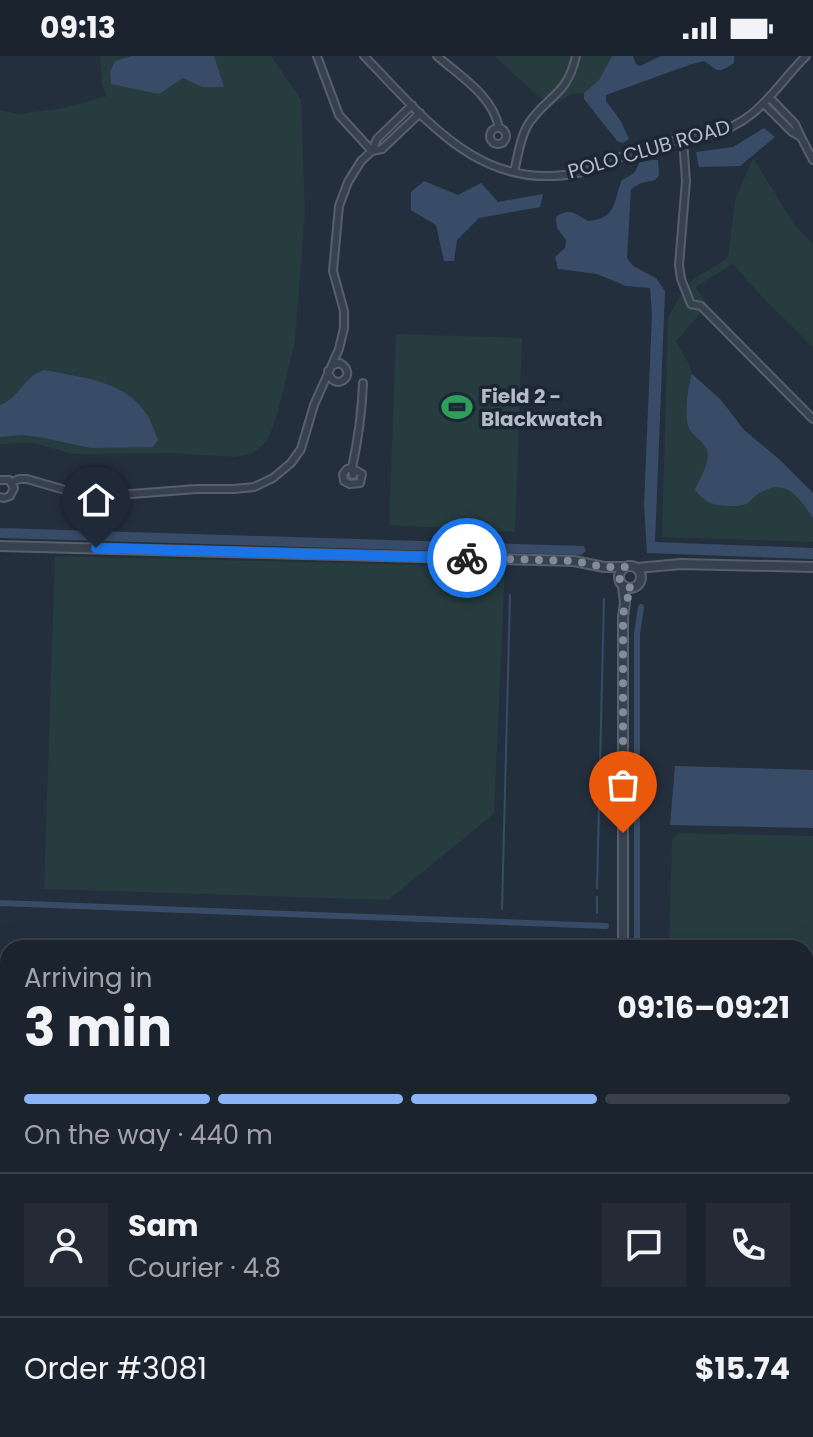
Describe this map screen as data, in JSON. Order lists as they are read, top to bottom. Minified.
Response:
{"streets":{"street":["POLO CLUB ROAD"]},"places":{"sports":["Field 2 - Blackwatch"]},"page":{"status":"09:13","heading":["3 min","Arriving in","09:16–09:21"],"panel":["Sam","Courier · 4.8","Order #3081","$15.74"],"bar":"On the way · 440 m"}}
